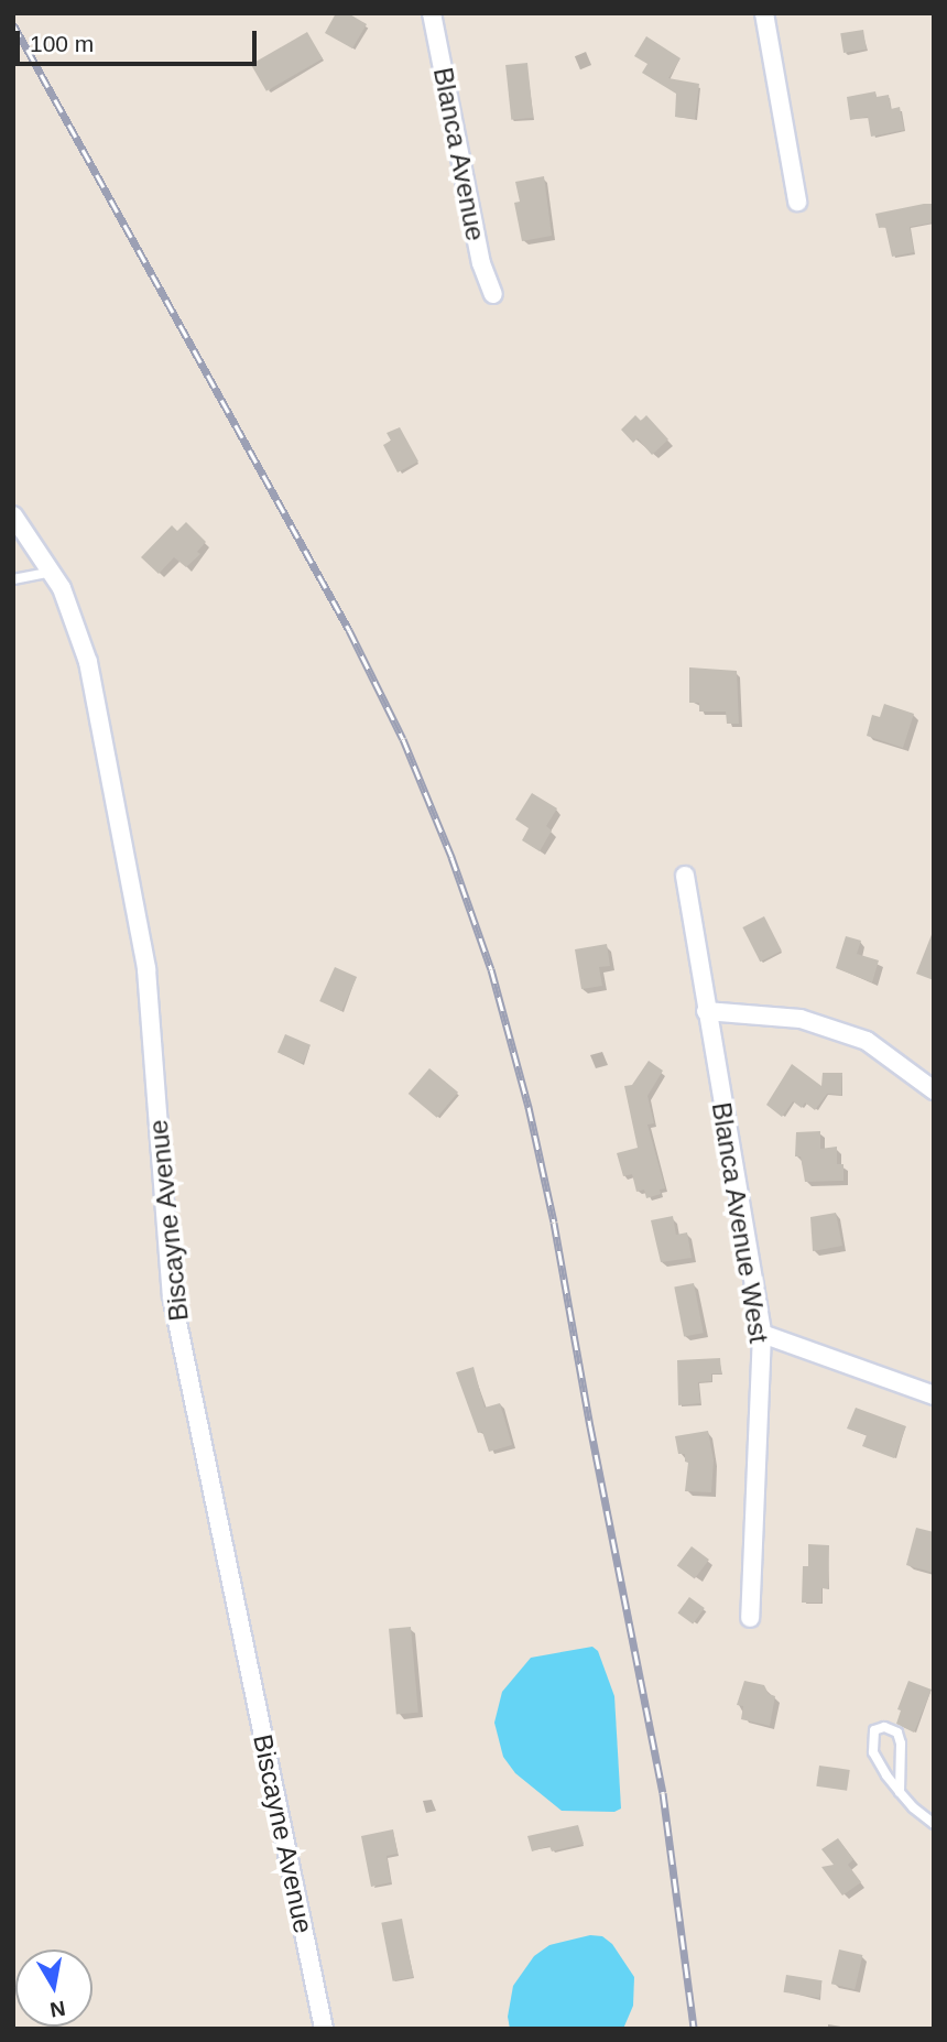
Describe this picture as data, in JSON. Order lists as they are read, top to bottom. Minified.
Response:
{"streets":{"street":["Blanca Avenue","Biscayne Avenue","Blanca Avenue West"]},"scale_bar":"100 m","north":"bottom"}
